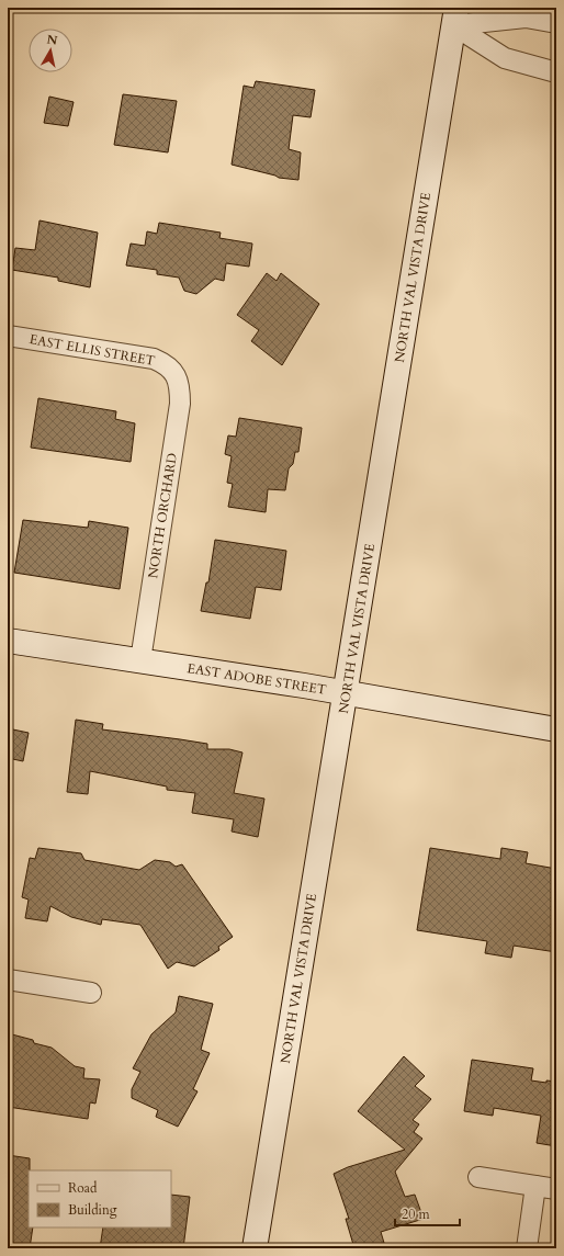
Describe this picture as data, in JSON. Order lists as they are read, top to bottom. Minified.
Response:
{"streets":{"main road":["NORTH VAL VISTA DRIVE","EAST ADOBE STREET"],"street":["EAST ELLIS STREET","NORTH ORCHARD"]},"crossings":[["NORTH VAL VISTA DRIVE","EAST ADOBE STREET"],["EAST ELLIS STREET","NORTH ORCHARD"],["NORTH ORCHARD","EAST ADOBE STREET"]],"legend":["Road","Building"],"scale_bar":"20 m","north":"top"}
